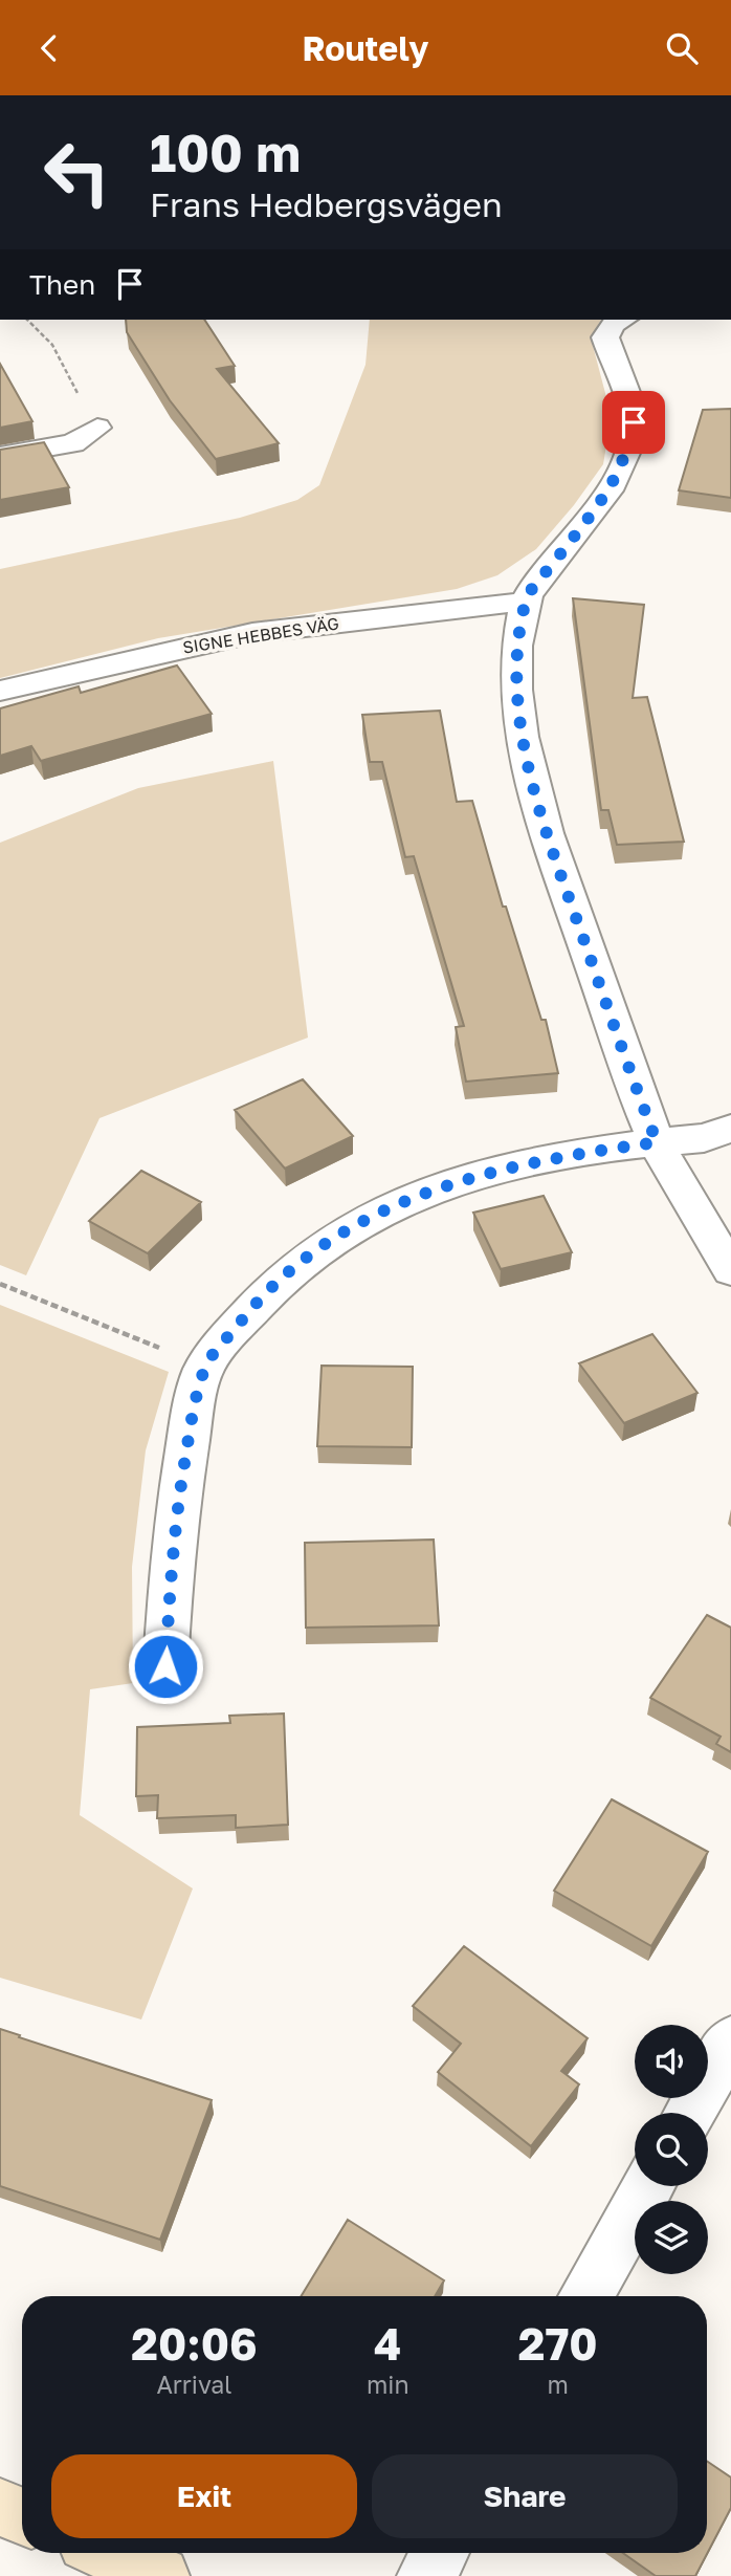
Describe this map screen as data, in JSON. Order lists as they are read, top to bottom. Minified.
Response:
{"streets":{"street":["SIGNE HEBBES VÄG"]},"page":{"header":"Routely","turn":["100 m","Frans Hedbergsvägen"],"then":"Then","eta":["20:06","Arrival","4","min","270","m"],"buttons":["Exit","Share"]}}
